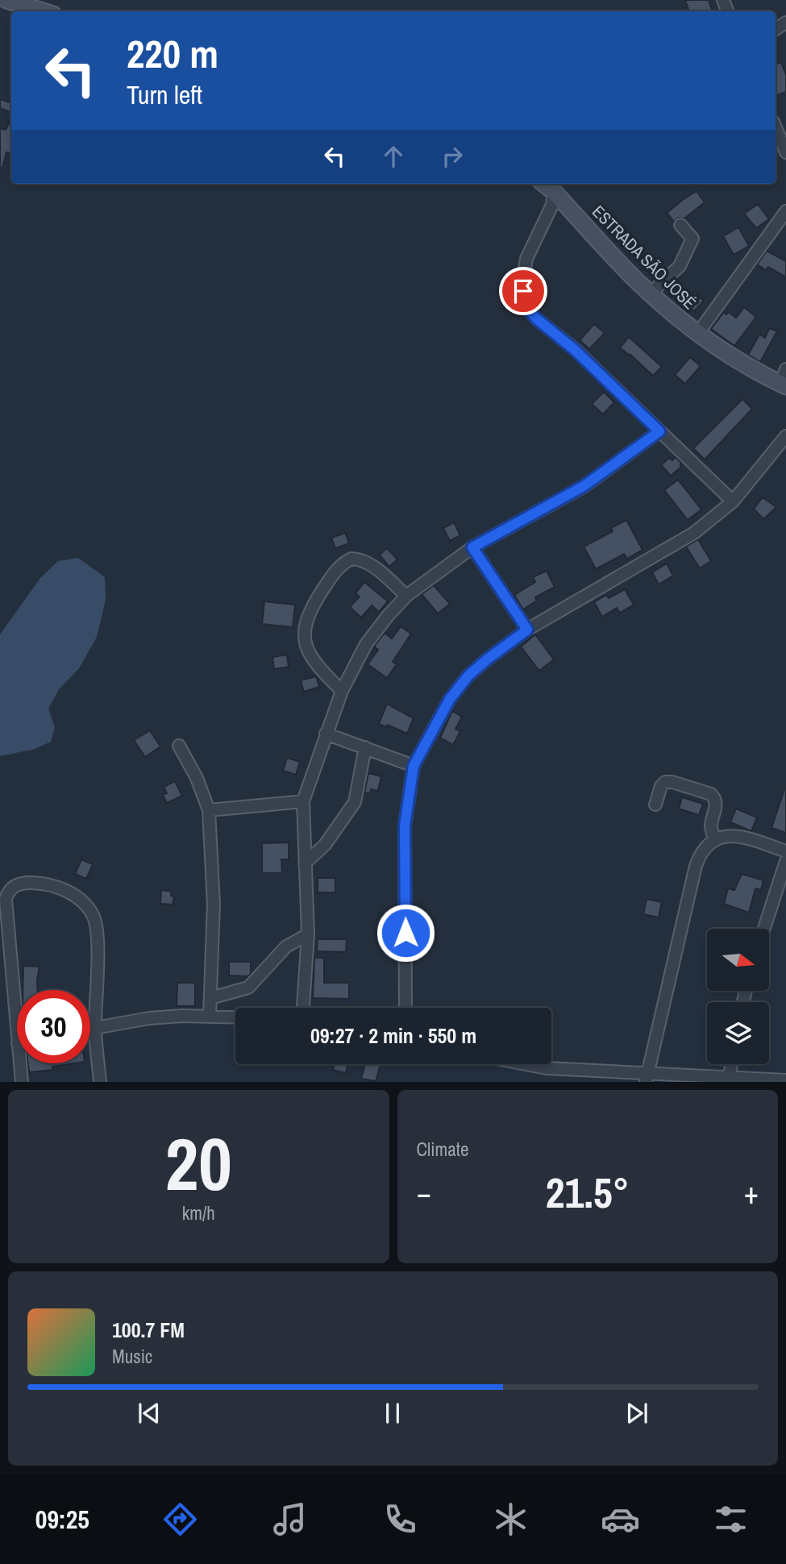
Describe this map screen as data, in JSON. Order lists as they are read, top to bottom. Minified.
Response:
{"streets":{"street":["ESTRADA SÃO JOSÉ"]},"north":"right","page":{"turn":["220 m","Turn left"],"limit":"30","trip":"09:27 · 2 min · 550 m","tile":[["20","km/h"],"Climate"],"heat":["−","21.5°","+"],"song":["100.7 FM","Music"],"tabs":"09:25"}}
